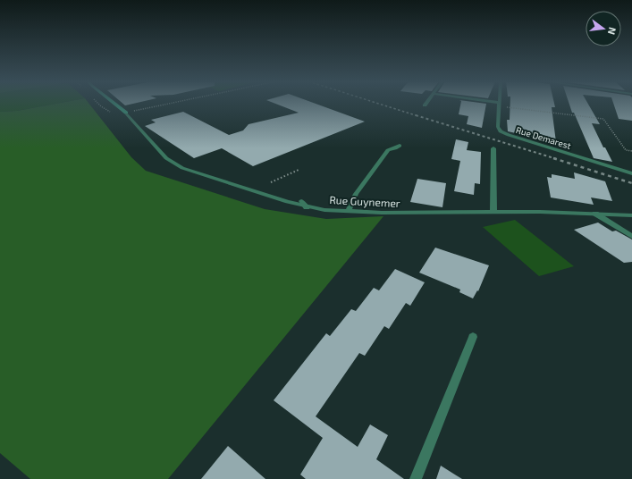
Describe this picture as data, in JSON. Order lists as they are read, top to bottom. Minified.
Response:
{"streets":{"street":["Rue Demarest","Rue Guynemer"]},"north":"right"}
